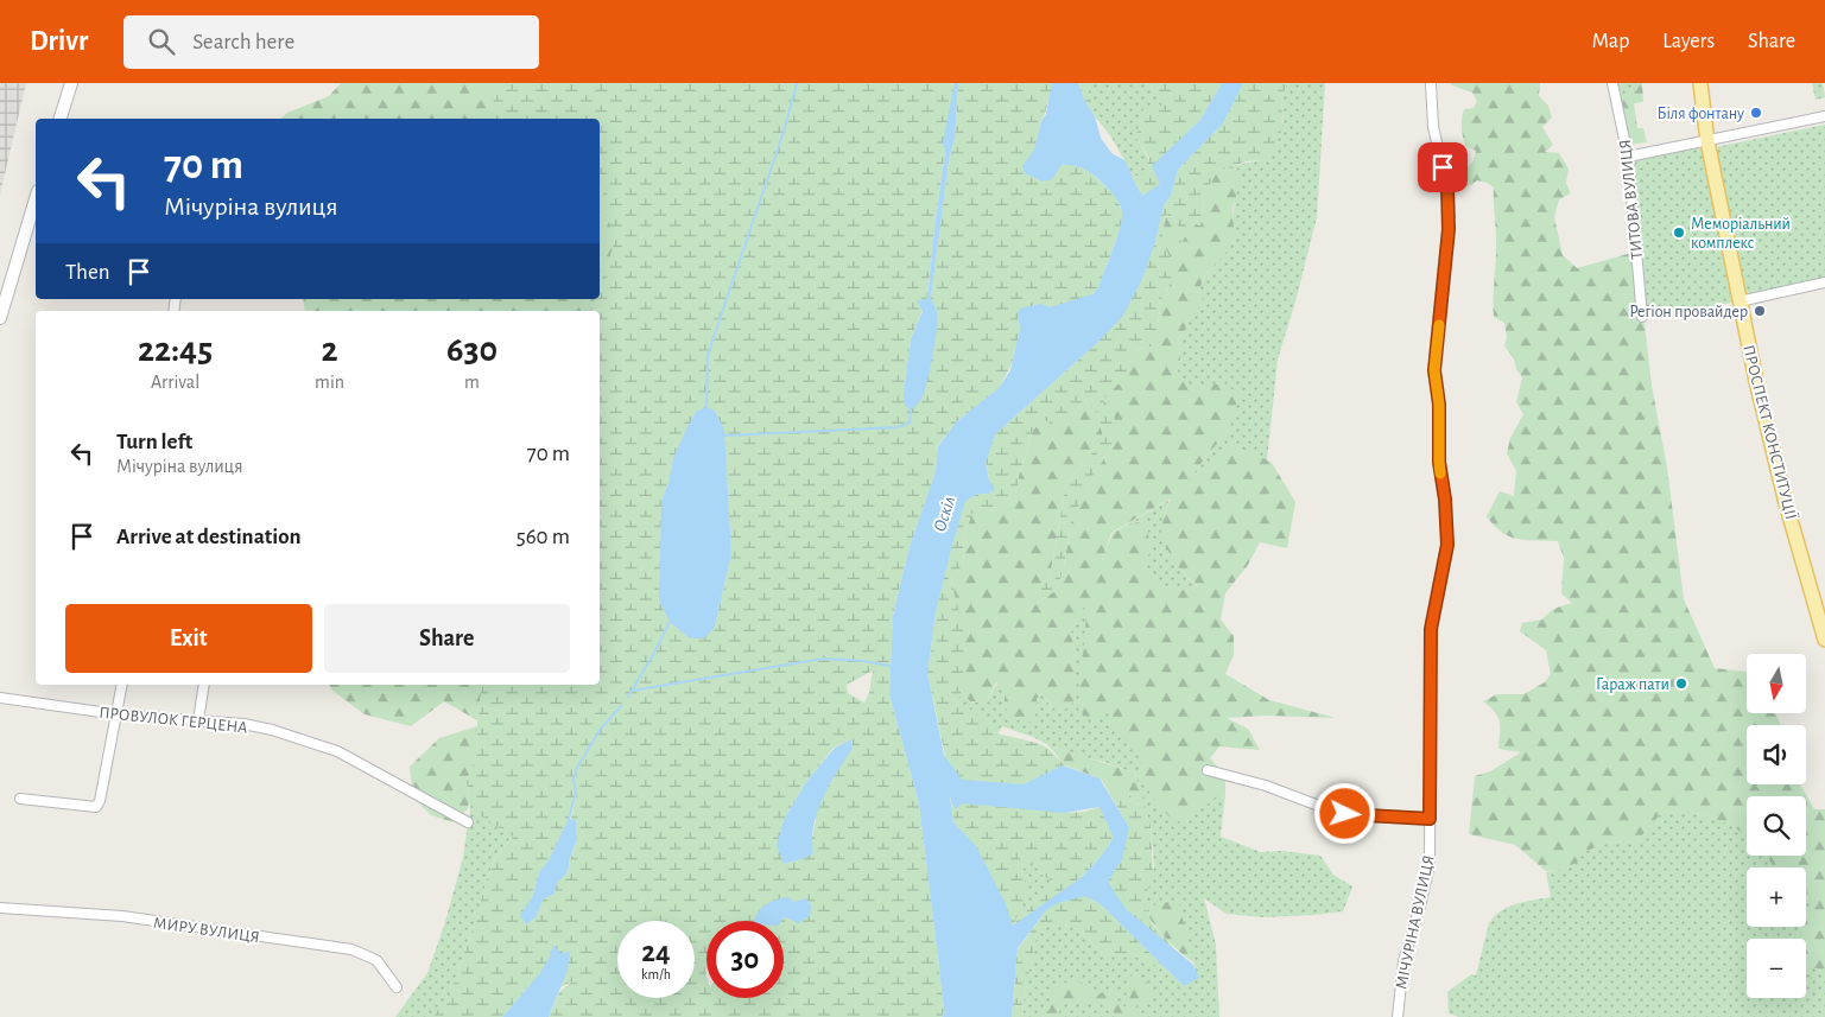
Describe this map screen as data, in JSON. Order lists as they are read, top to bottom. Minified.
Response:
{"streets":{"main road":["ПРОСПЕКТ КОНСТИТУЦІЇ"],"street":["ТИТОВА ВУЛИЦЯ","ПРОВУЛОК ГЕРЦЕНА","МІЧУРІНА ВУЛИЦЯ","МИРУ ВУЛИЦЯ"]},"water":["Оскіл"],"places":["Біля фонтану","Меморіальний комплекс","Регіон провайдер","Гараж пати"],"north":"bottom","page":{"header":"Drivr","search":"Search here","nav":["Map","Layers","Share"],"turn":["70 m","Мічуріна вулиця"],"then":"Then","eta":["22:45","Arrival","2","min","630","m"],"list":[{"name":"Turn left","note":"Мічуріна вулиця","value":"70 m"},{"name":"Arrive at destination","value":"560 m"}],"buttons":["Exit","Share"],"map_buttons":["+","−"],"speed":"24 km/h","limit":"30"}}
